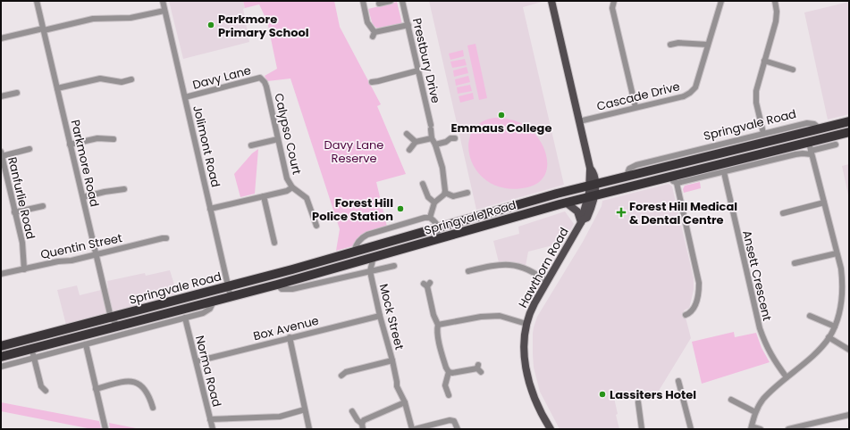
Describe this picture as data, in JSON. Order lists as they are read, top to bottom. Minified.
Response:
{"streets":{"highway":["Springvale Road"],"main road":["Hawthorn Road"],"street":["Prestbury Drive","Davy Lane","Cascade Drive","Calypso Court","Jolimont Road","Parkmore Road","Ranfurlie Road","Quentin Street","Ansett Crescent","Mock Street","Box Avenue","Norma Road"]},"crossings":[["Davy Lane","Calypso Court"],["Davy Lane","Jolimont Road"],["Cascade Drive","Hawthorn Road"],["Springvale Road","Jolimont Road"],["Springvale Road","Parkmore Road"],["Springvale Road","Hawthorn Road"],["Springvale Road","Ansett Crescent"],["Springvale Road","Mock Street"],["Springvale Road","Norma Road"],["Parkmore Road","Quentin Street"],["Ranfurlie Road","Quentin Street"],["Mock Street","Box Avenue"],["Box Avenue","Norma Road"]],"parks":["Davy Lane Reserve"],"places":{"other":["Parkmore Primary School","Emmaus College","Forest Hill Police Station","Lassiters Hotel"],"health":["Forest Hill Medical & Dental Centre"]}}
